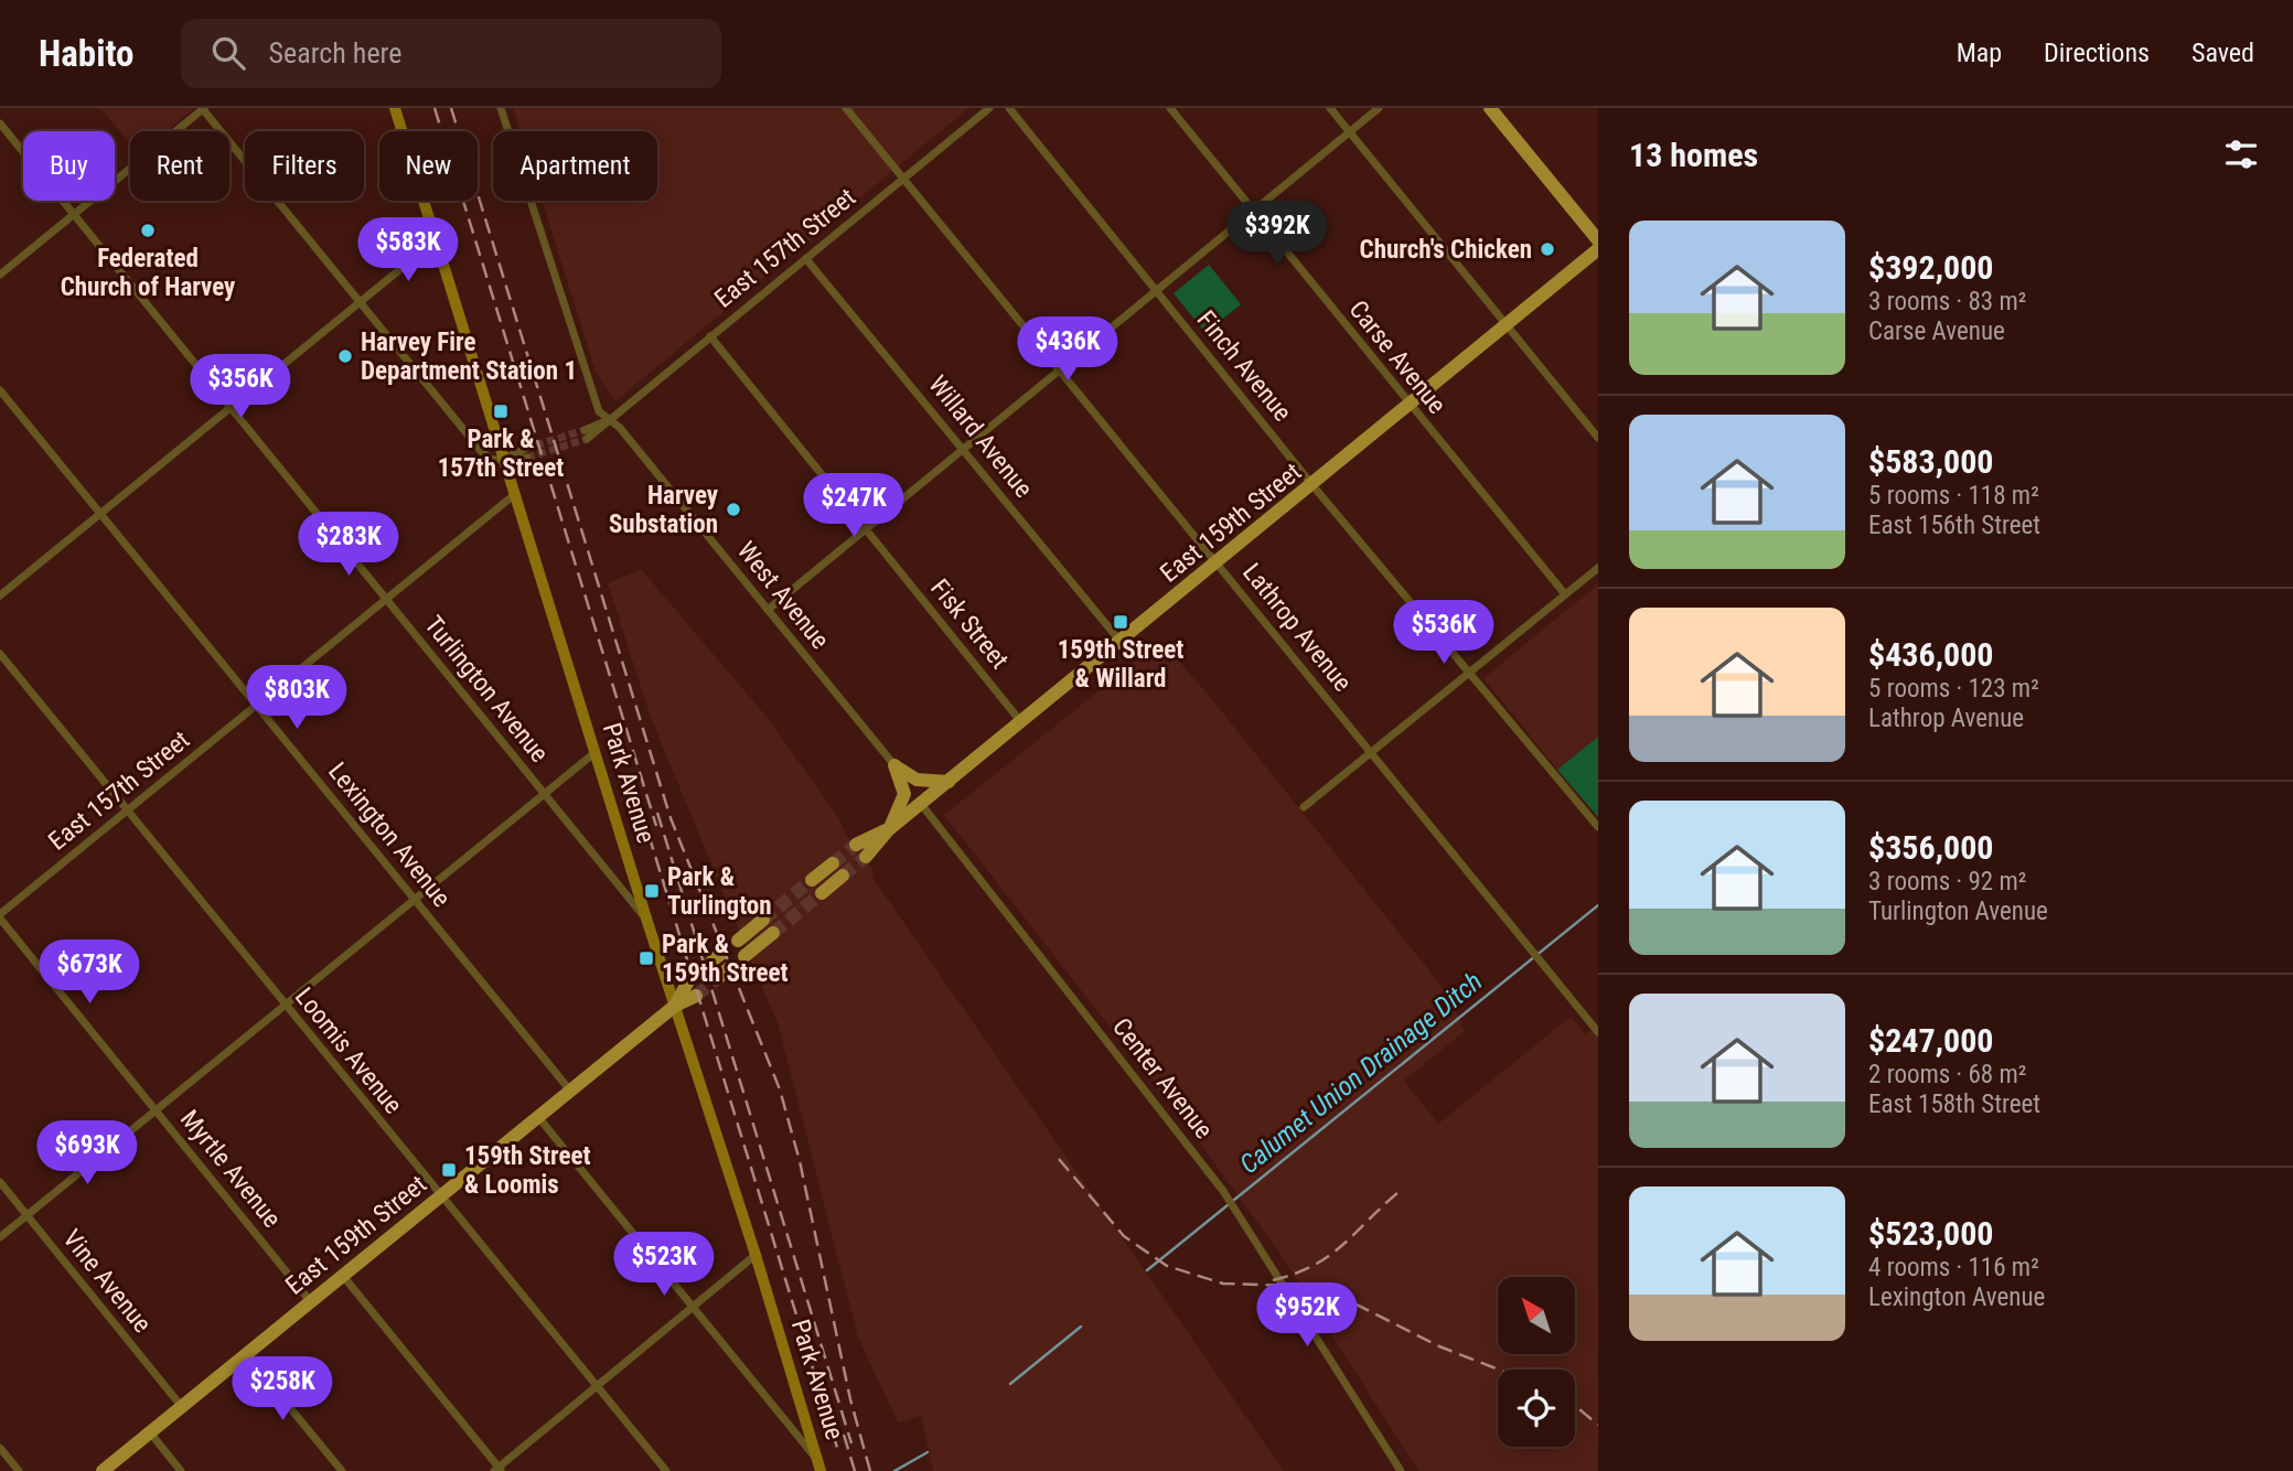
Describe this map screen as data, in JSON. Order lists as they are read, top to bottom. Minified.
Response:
{"streets":{"main road":["East 159th Street"],"street":["East 157th Street","Carse Avenue","Finch Avenue","Willard Avenue","West Avenue","Fisk Street","Lathrop Avenue","Turlington Avenue","Park Avenue","Lexington Avenue","Loomis Avenue","Center Avenue","Myrtle Avenue","Vine Avenue"]},"crossings":[["East 157th Street","Willard Avenue"],["East 157th Street","West Avenue"],["East 157th Street","Fisk Street"],["East 157th Street","Lathrop Avenue"],["East 157th Street","Turlington Avenue"],["East 157th Street","Park Avenue"],["East 157th Street","Lexington Avenue"],["East 157th Street","Loomis Avenue"],["East 157th Street","Myrtle Avenue"],["Carse Avenue","East 159th Street"],["Finch Avenue","East 159th Street"],["Willard Avenue","East 159th Street"],["East 159th Street","Fisk Street"],["East 159th Street","Lathrop Avenue"],["East 159th Street","Park Avenue"],["East 159th Street","Lexington Avenue"],["East 159th Street","Loomis Avenue"],["East 159th Street","Center Avenue"],["East 159th Street","Myrtle Avenue"],["East 159th Street","Vine Avenue"],["Turlington Avenue","Park Avenue"]],"water":["Calumet Union Drainage Ditch"],"places":{"other":["Federated Church of Harvey","Church's Chicken","Harvey Fire Department Station 1","Harvey Substation"],"transit":["Park & 157th Street","159th Street & Willard","Park & Turlington","Park & 159th Street","159th Street & Loomis"]},"north":"top left","page":{"header":"Habito","search":"Search here","nav":["Map","Directions","Saved"],"heading":"13 homes","chip":["Buy","Rent","Filters","New","Apartment"],"price":["$392K","$583K","$436K","$356K","$247K","$283K","$536K","$803K","$673K","$693K","$523K","$952K","$258K"],"list":[{"name":"$392,000","note":"3 rooms · 83 m² · Carse Avenue"},{"name":"$583,000","note":"5 rooms · 118 m² · East 156th Street"},{"name":"$436,000","note":"5 rooms · 123 m² · Lathrop Avenue"},{"name":"$356,000","note":"3 rooms · 92 m² · Turlington Avenue"},{"name":"$247,000","note":"2 rooms · 68 m² · East 158th Street"},{"name":"$523,000","note":"4 rooms · 116 m² · Lexington Avenue"}]}}
